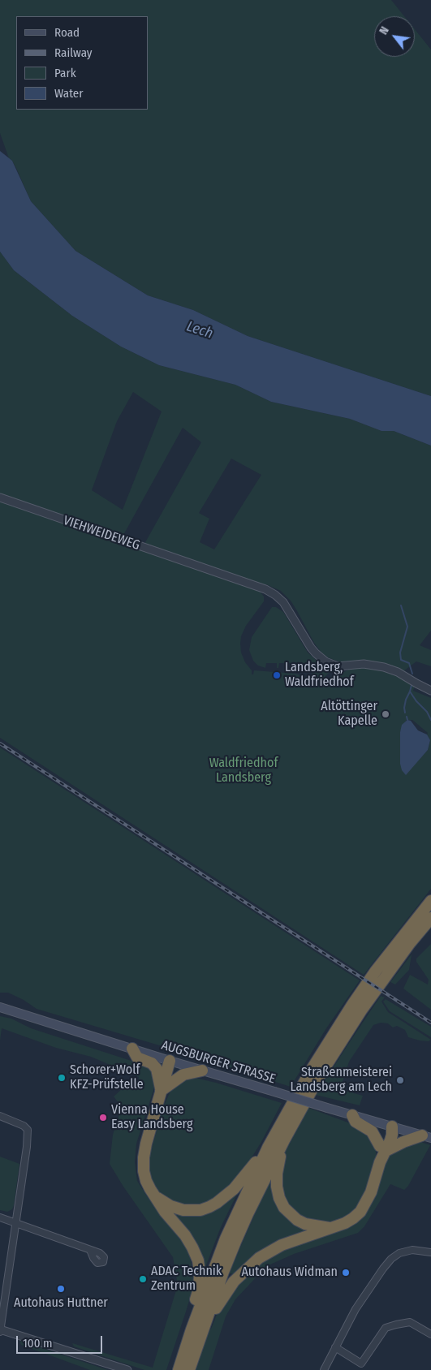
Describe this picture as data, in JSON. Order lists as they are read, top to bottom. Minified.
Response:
{"streets":{"main road":["AUGSBURGER STRASSE"],"street":["VIEHWEIDEWEG"]},"water":["Lech"],"parks":["Waldfriedhof Landsberg"],"places":["Landsberg, Waldfriedhof","Altöttinger Kapelle","Schorer+Wolf KFZ-Prüfstelle","Straßenmeisterei Landsberg am Lech","Vienna House Easy Landsberg","Autohaus Widman","ADAC Technik Zentrum","Autohaus Huttner"],"legend":["Road","Railway","Park","Water"],"scale_bar":"100 m","north":"top left"}
